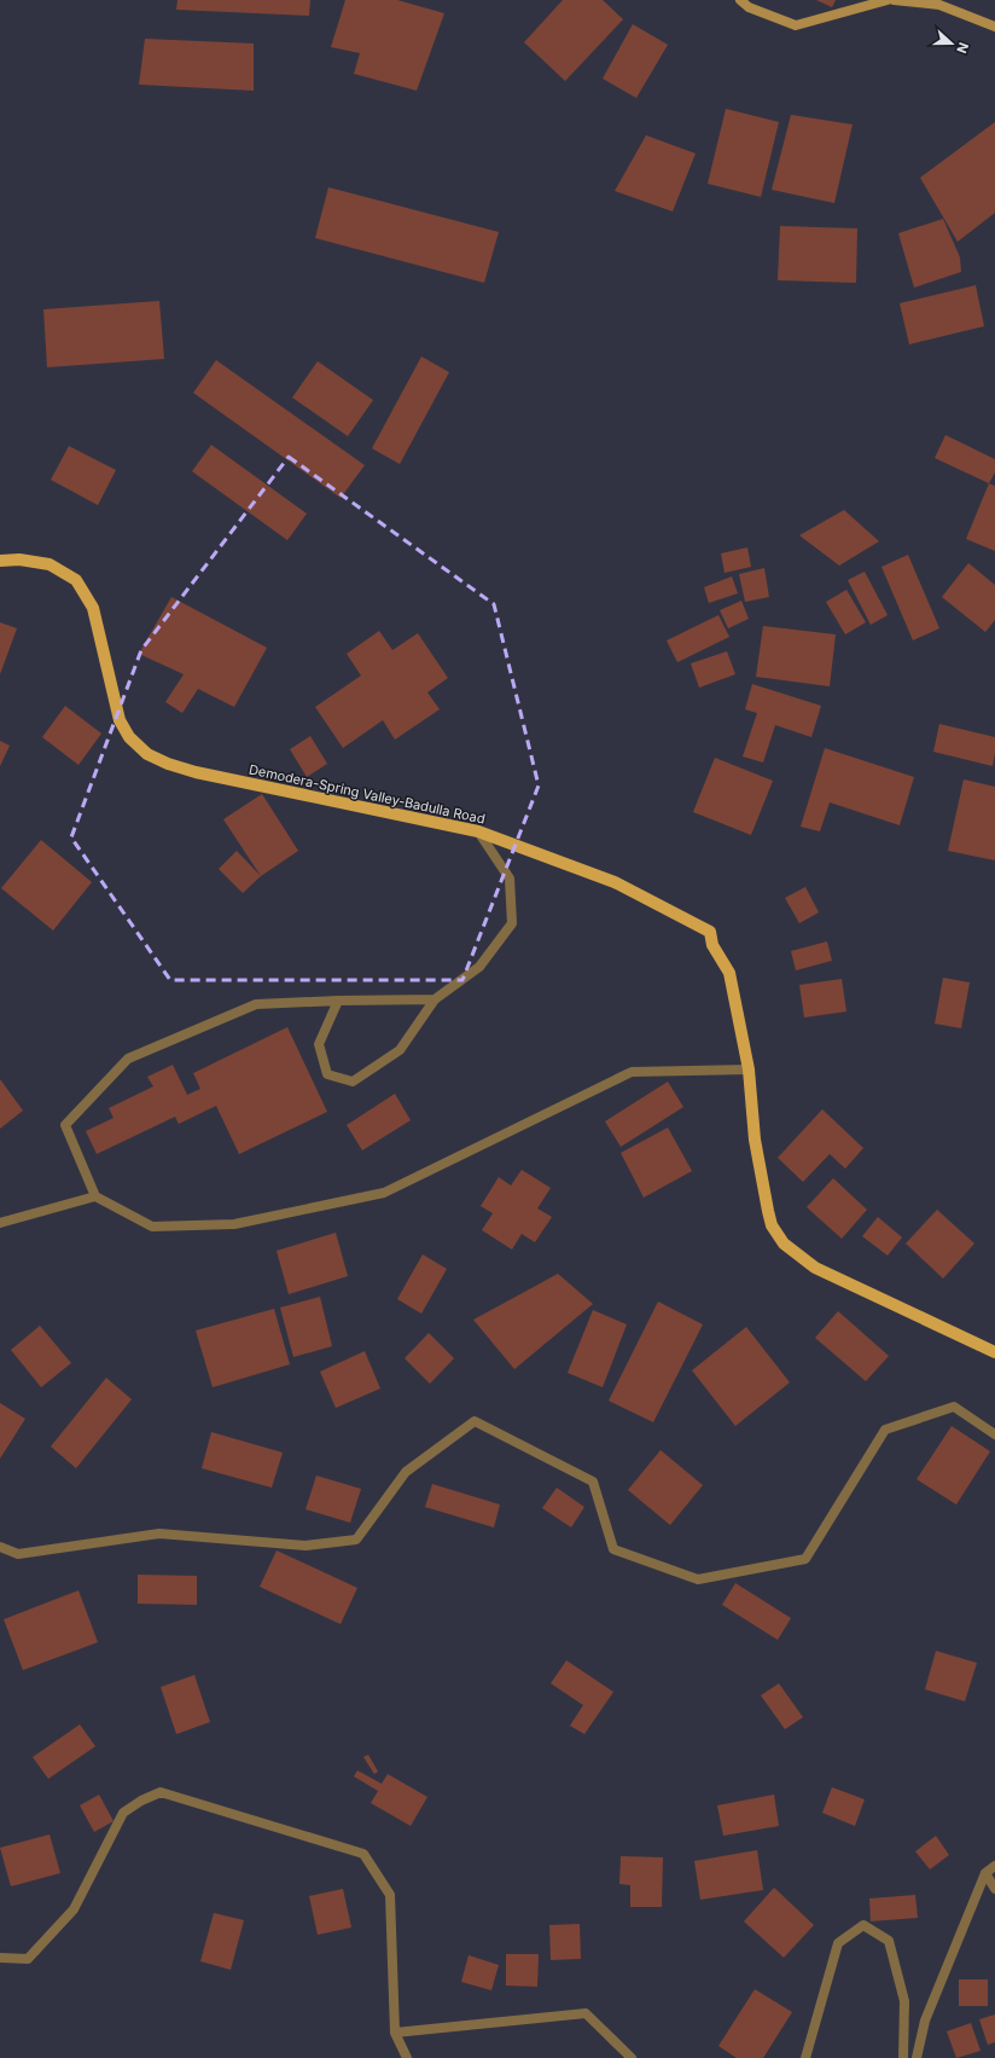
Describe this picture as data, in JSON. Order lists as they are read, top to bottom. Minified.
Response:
{"streets":{"main road":["Demodera-Spring Valley-Badulla Road"]},"north":"right"}
